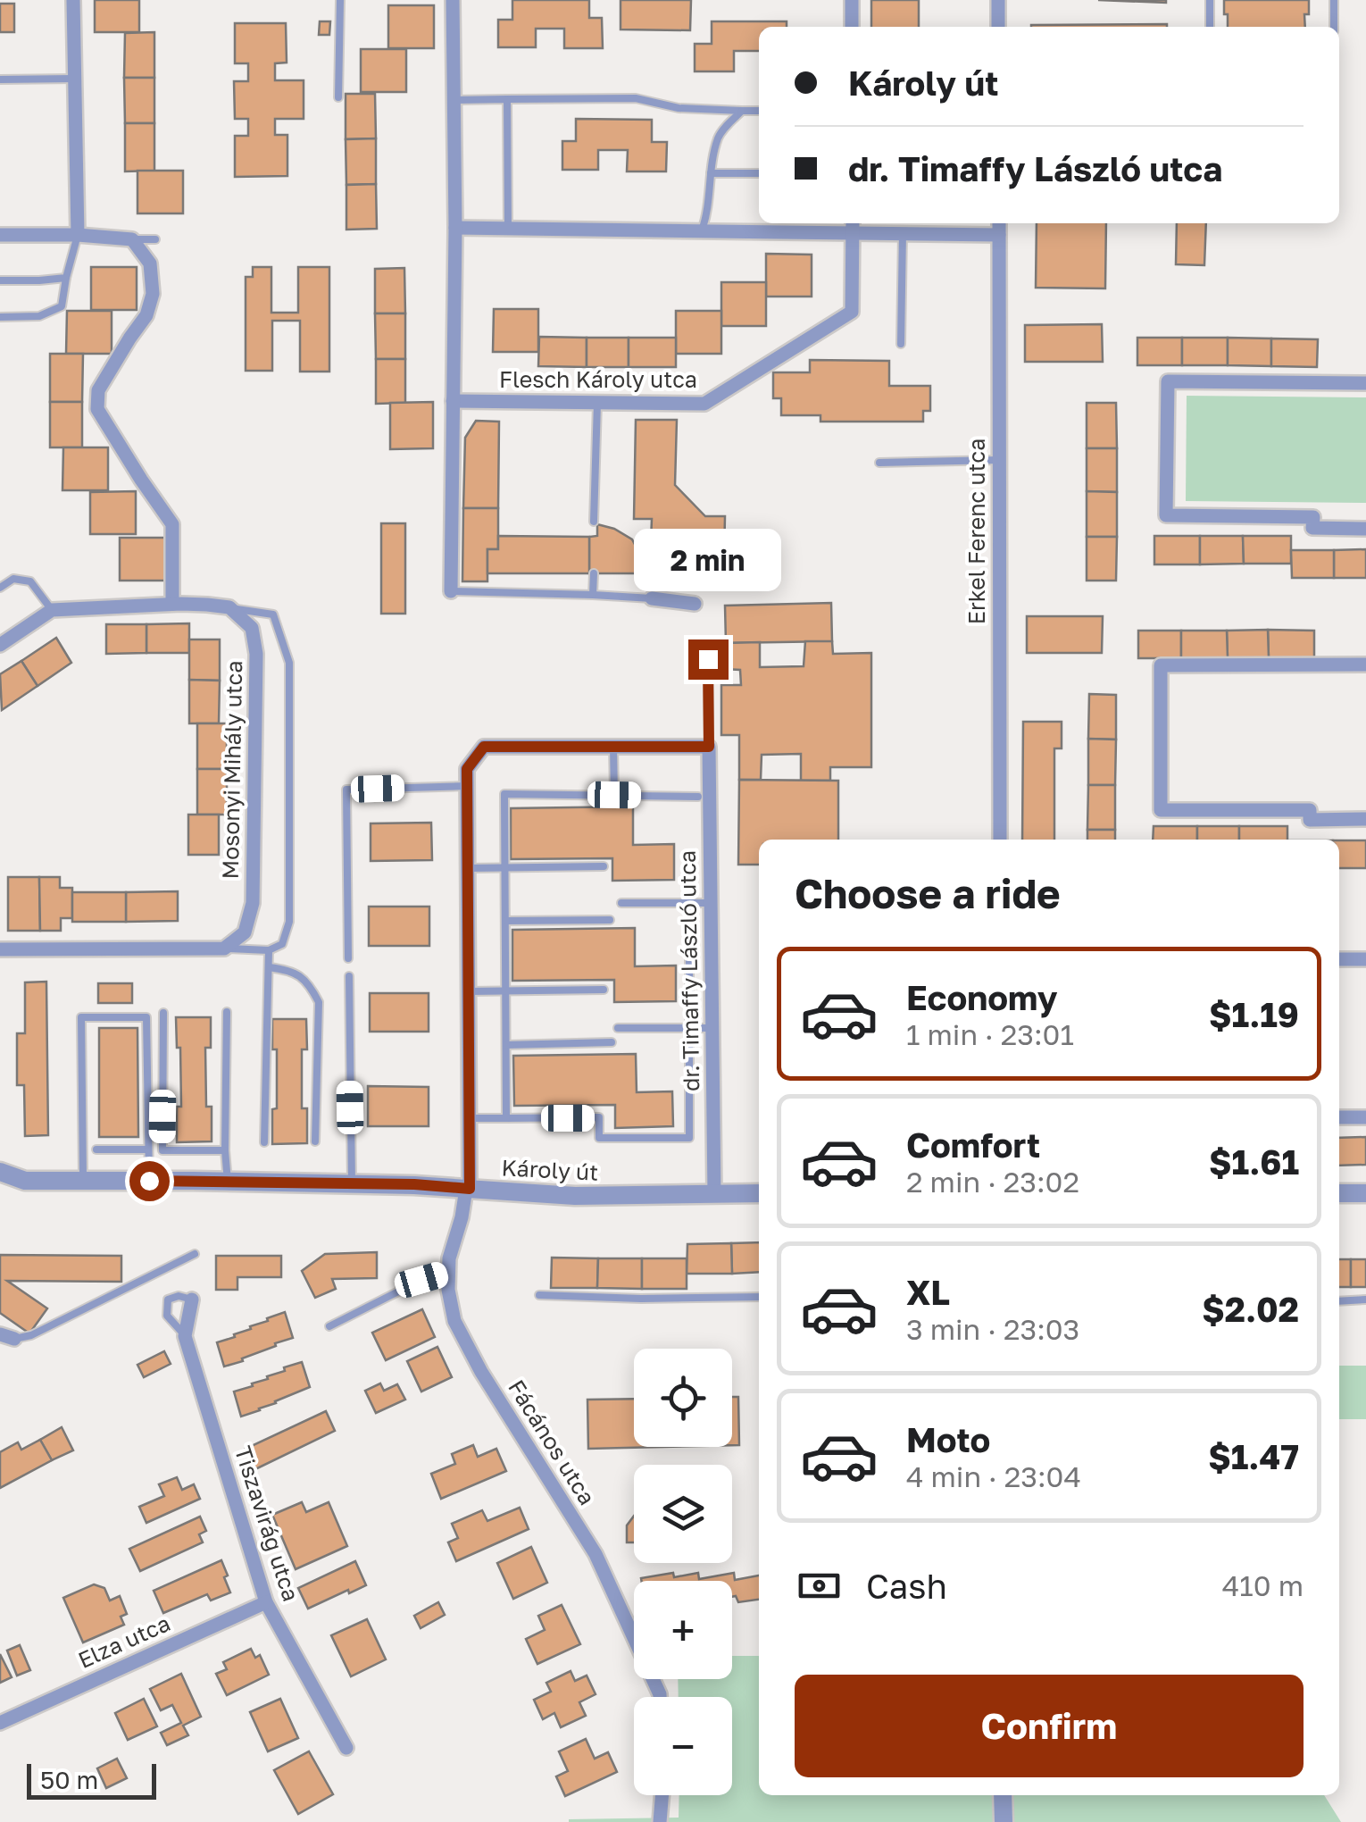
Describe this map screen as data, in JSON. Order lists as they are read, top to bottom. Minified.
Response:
{"streets":{"street":["Flesch Károly utca","Erkel Ferenc utca","Mosonyi Mihály utca","dr. Timaffy László utca","Károly út","Fácános utca","Tiszavirág utca","Elza utca"]},"crossings":[["dr. Timaffy László utca","Károly út"],["Károly út","Fácános utca"],["Tiszavirág utca","Elza utca"]],"scale_bar":"50 m","page":{"banner":["Károly út","dr. Timaffy László utca"],"bubble":"2 min","heading":"Choose a ride","list":[{"name":"Economy","note":"1 min · 23:01","value":"$1.19"},{"name":"Comfort","note":"2 min · 23:02","value":"$1.61"},{"name":"XL","note":"3 min · 23:03","value":"$2.02"},{"name":"Moto","note":"4 min · 23:04","value":"$1.47"}],"map_buttons":["+","−"],"pay":["Cash","410 m"],"buttons":"Confirm","scale":"50 m"}}
